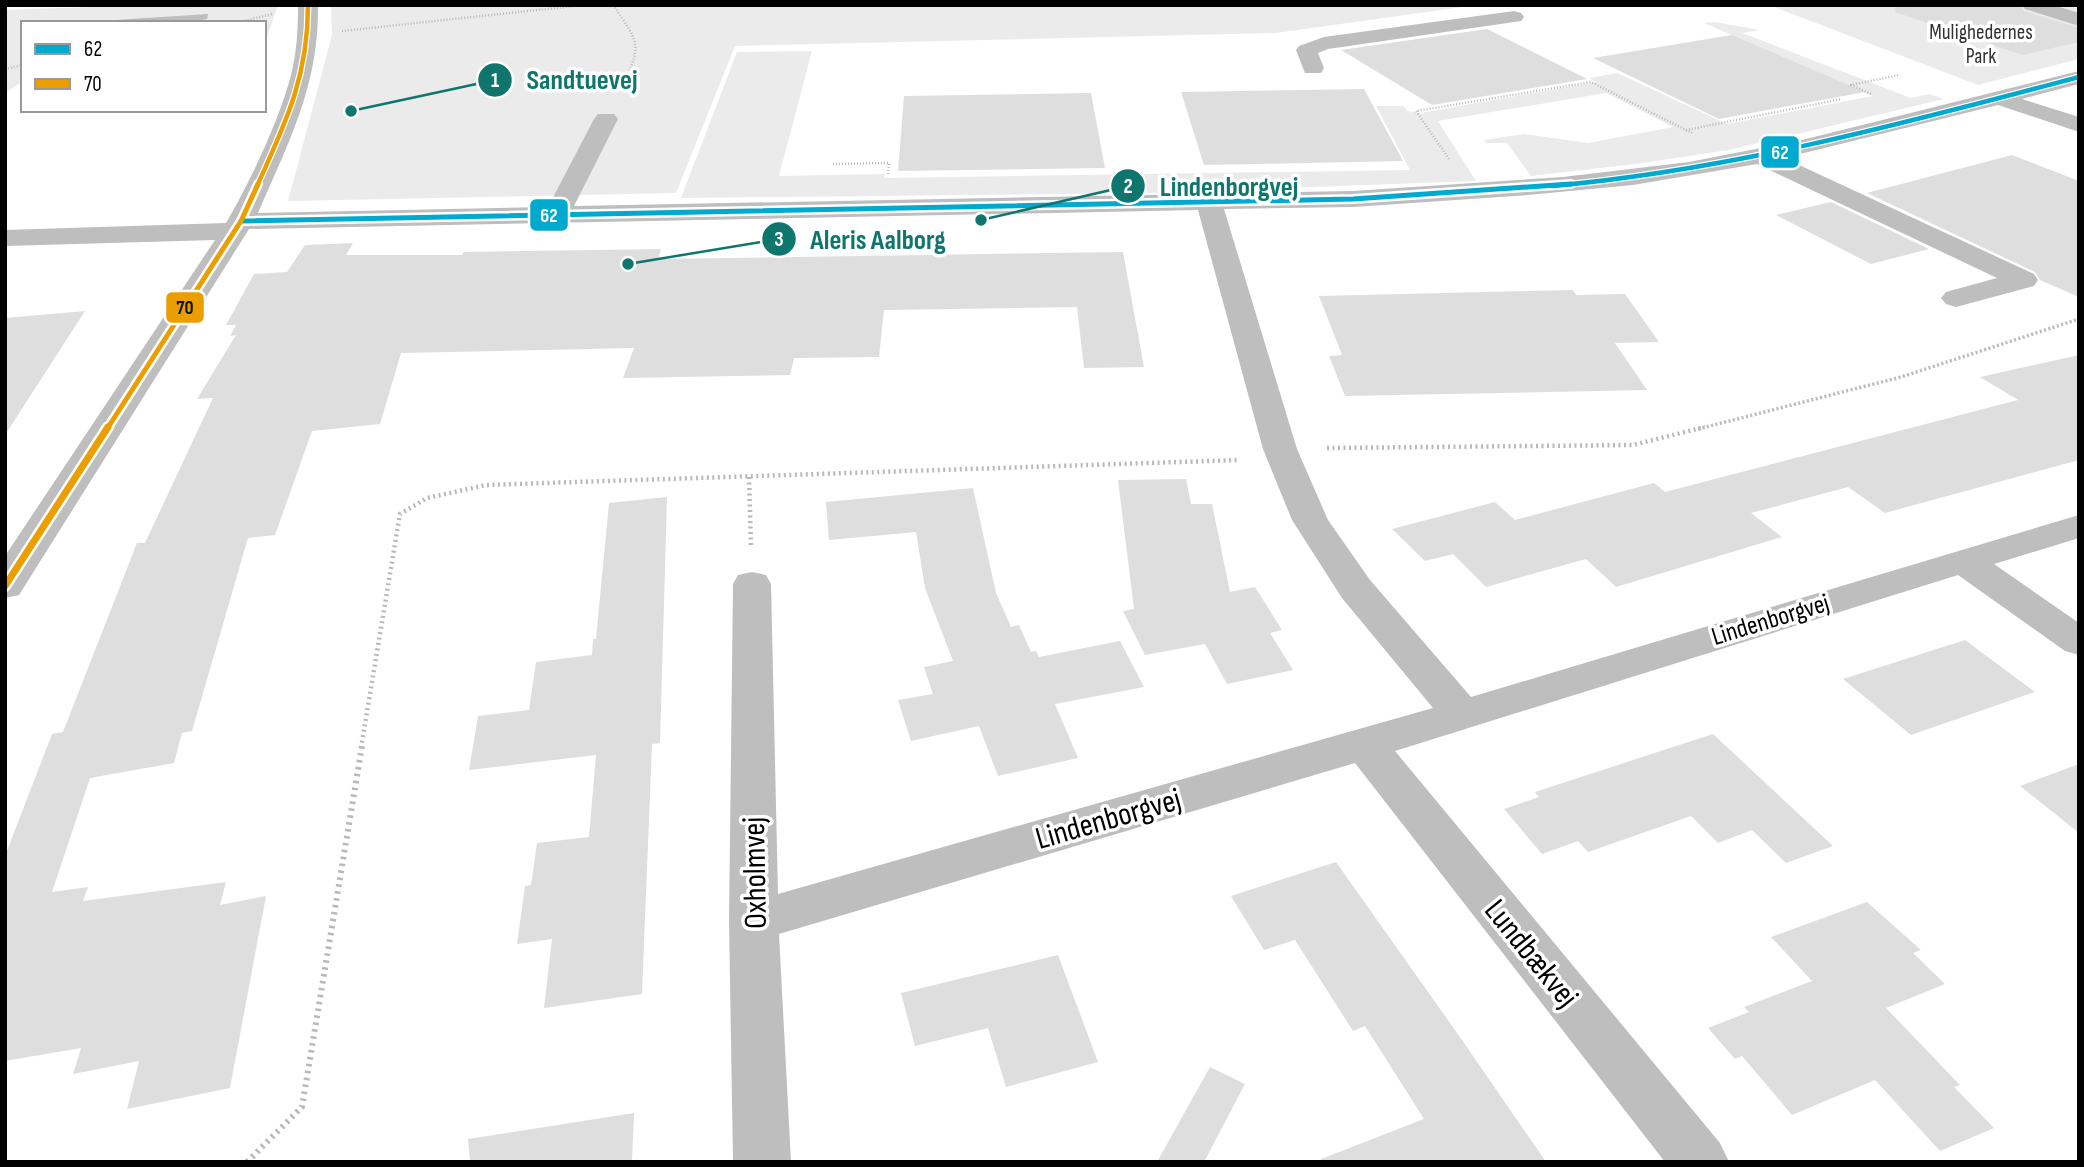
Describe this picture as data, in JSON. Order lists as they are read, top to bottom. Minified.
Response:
{"streets":{"street":["Lindenborgvej","Oxholmvej","Lundbækvej"]},"crossings":[["Lindenborgvej","Oxholmvej"],["Lindenborgvej","Lundbækvej"]],"parks":["Mulighedernes Park"],"places":["Sandtuevej","Lindenborgvej","Aleris Aalborg"],"lines":["transit line 70","transit line 62"],"legend":["62","70"]}
